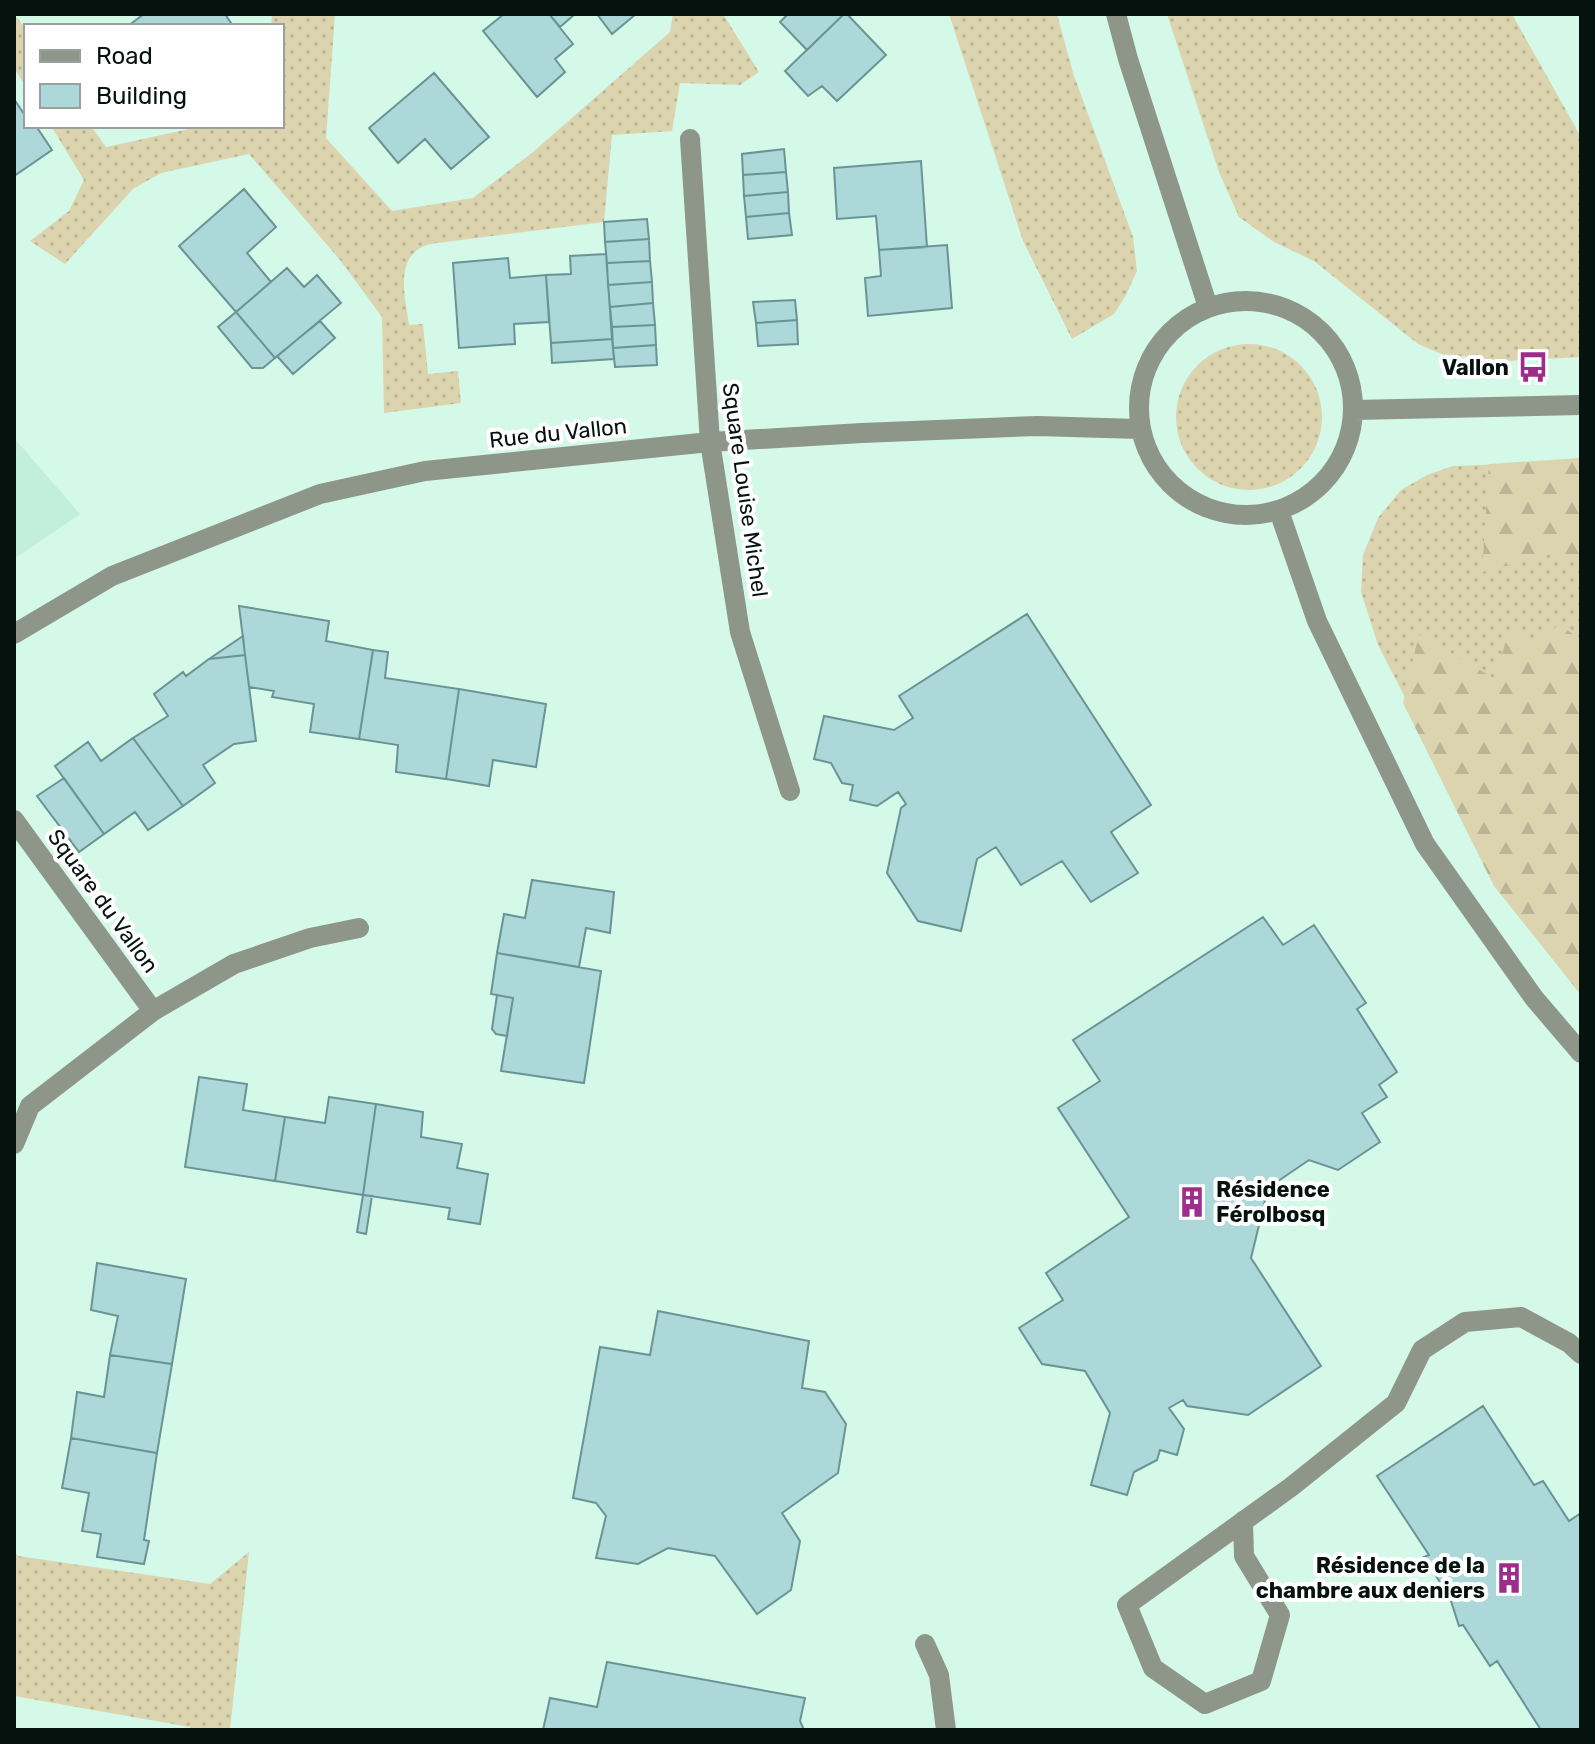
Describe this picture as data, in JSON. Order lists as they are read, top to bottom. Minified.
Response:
{"streets":{"street":["Rue du Vallon","Square Louise Michel","Square du Vallon"]},"crossings":[["Rue du Vallon","Square Louise Michel"]],"places":{"bus stop":["Vallon"],"building":["Résidence Férolbosq","Résidence de la chambre aux deniers"]},"legend":["Road","Building"]}
